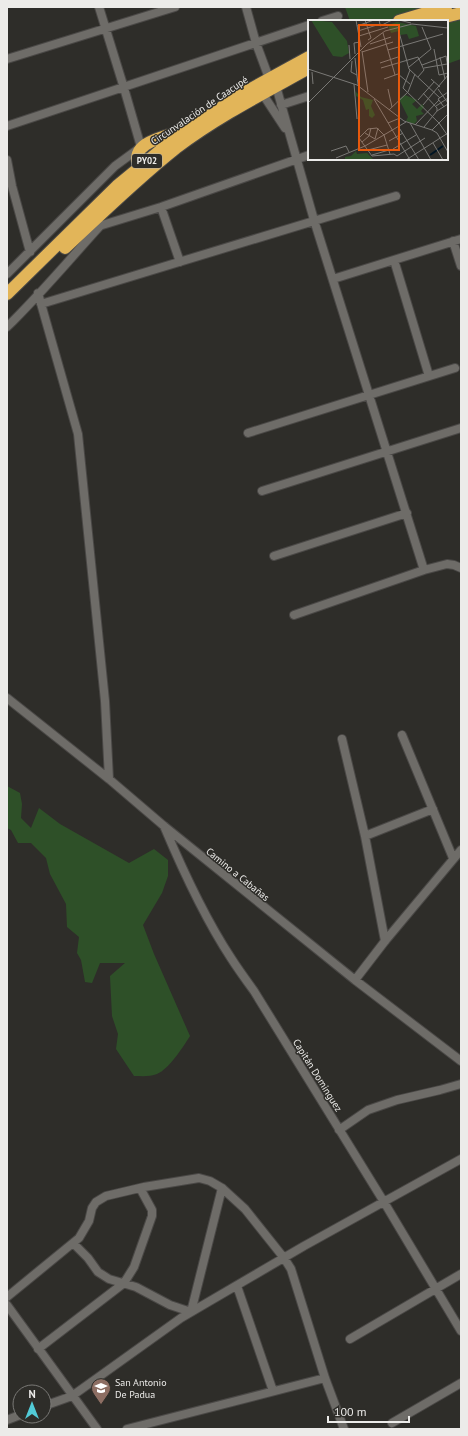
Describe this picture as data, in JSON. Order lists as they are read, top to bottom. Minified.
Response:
{"streets":{"highway":["Circunvalación de Caacupé","PY02"],"street":["Camino a Cabañas","Capitán Dominguez"]},"crossings":[["Camino a Cabañas","Capitán Dominguez"]],"places":{"school or university":["San Antonio De Padua"]},"scale_bar":"100 m","north":"top"}
